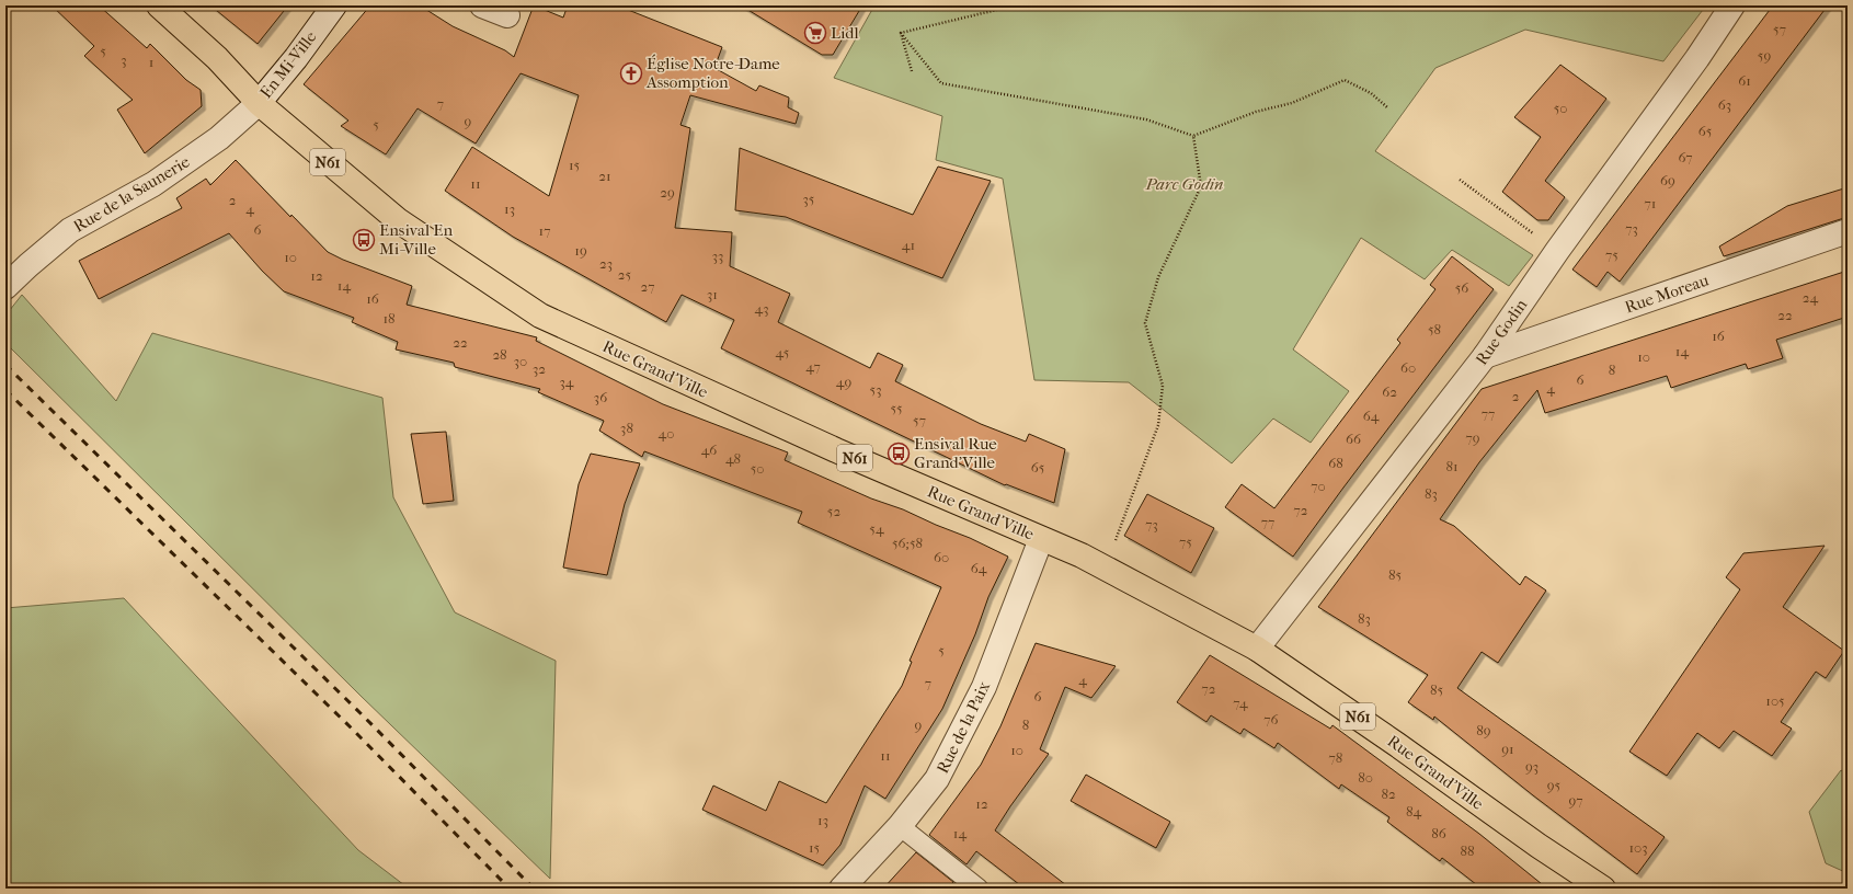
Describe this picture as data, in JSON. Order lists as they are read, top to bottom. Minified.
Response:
{"streets":{"main road":["N61","Rue Grand'Ville"],"street":["En Mi-Ville","Rue de la Saunerie","Rue Moreau","Rue Godin","Rue de la Paix"]},"crossings":[["En Mi-Ville","N61"],["En Mi-Ville","Rue de la Saunerie"],["En Mi-Ville","Rue Grand'Ville"],["N61","Rue de la Saunerie"],["N61","Rue Grand'Ville"],["Rue de la Saunerie","Rue Grand'Ville"],["Rue Moreau","Rue Godin"],["Rue Godin","Rue Grand'Ville"],["Rue Grand'Ville","Rue de la Paix"]],"parks":["Parc Godin"],"places":{"supermarket":["Lidl"],"church":["Église Notre-Dame Assomption"],"bus stop":["Ensival En Mi-Ville","Ensival Rue Grand'Ville"]},"house_numbers":["57","5","59","3","1","61","7","63","50","9","5","65","67","15","21","69","11","29","35","2","71","4","13","73","6","17","41","19","75","33","10","23","25","12","14","27","56","31","24","16","43","22","18","58","16","22","14","45","28","10","30","47","60","32","8","6","34","49","4","53","62","2","36","55","77","64","57","38","40","79","66","46","48","68","81","65","50","70","83","72","52","77","73","54","75","56;58","60","64","85","83","5","4","7","72","85","6","105","74","76","9","8","89","91","10","11","78","93","80","95","82","97","12","84","13","14","86","15","103","88"]}
